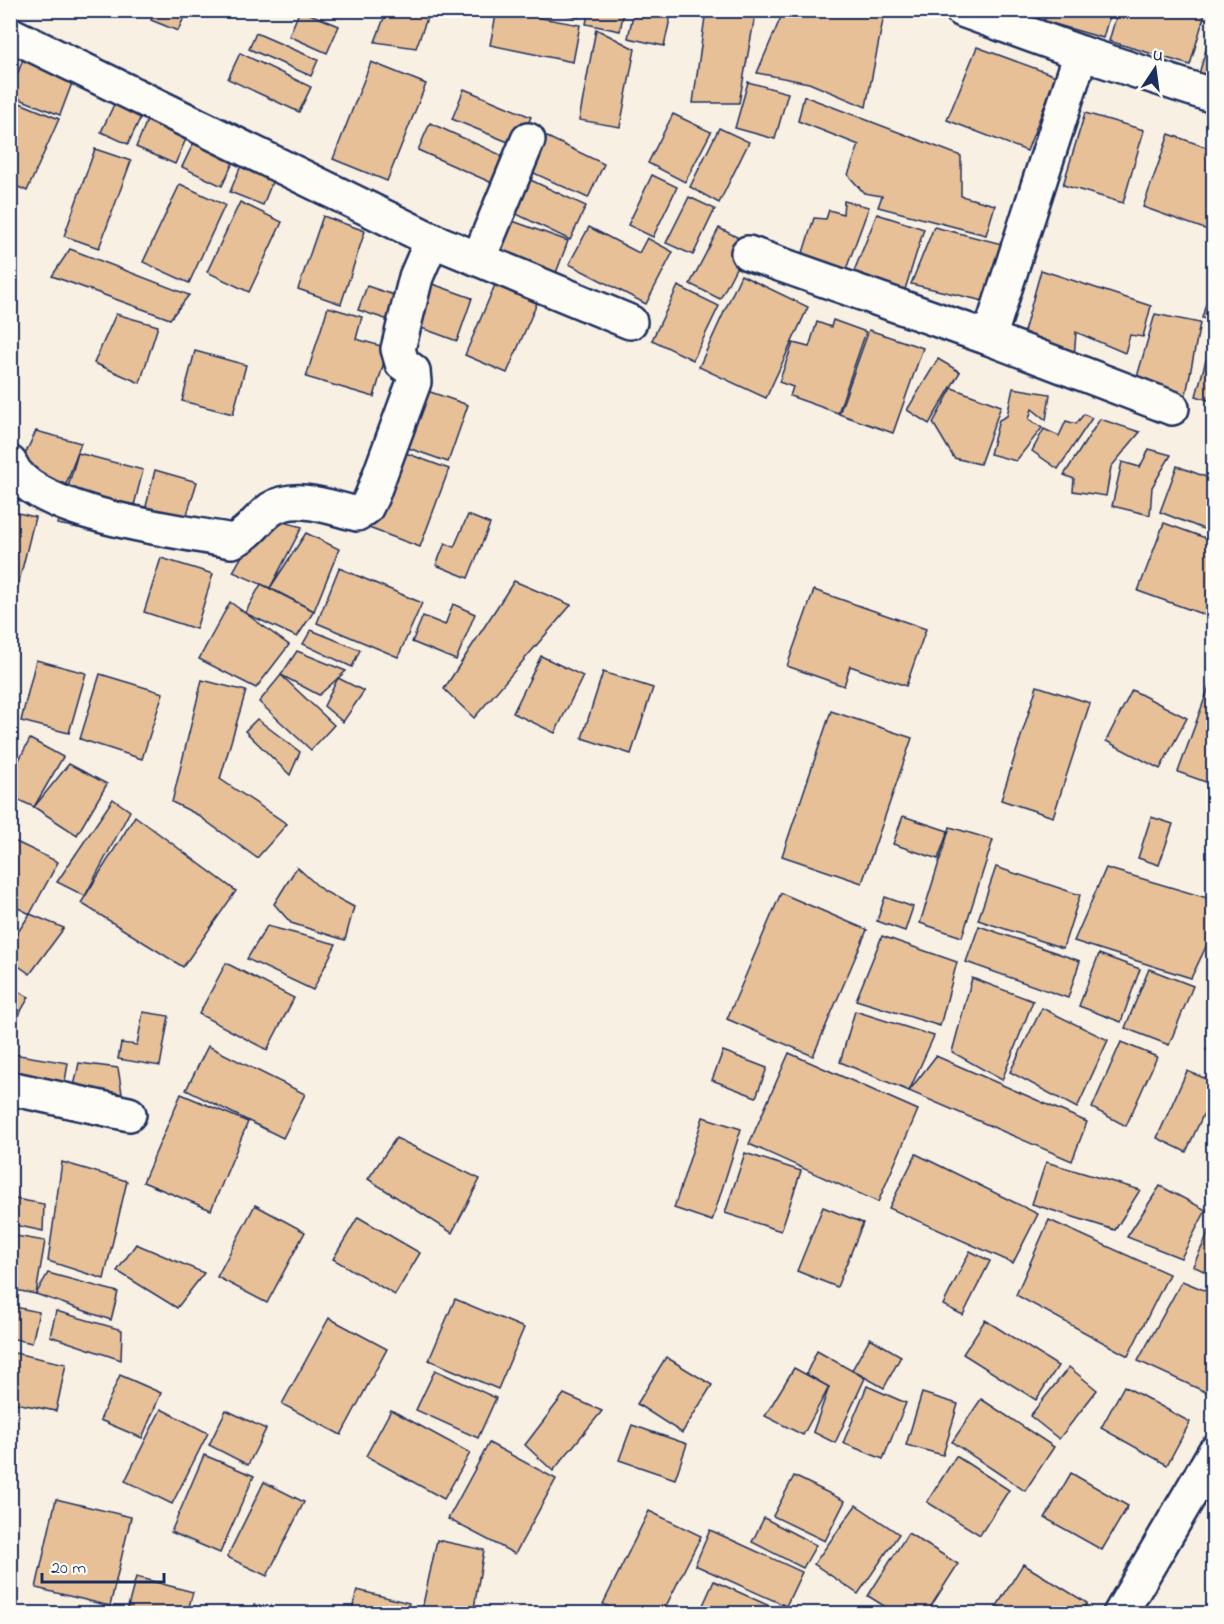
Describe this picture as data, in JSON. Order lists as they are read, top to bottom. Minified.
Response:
{"scale_bar":"20 m","north":"top"}
